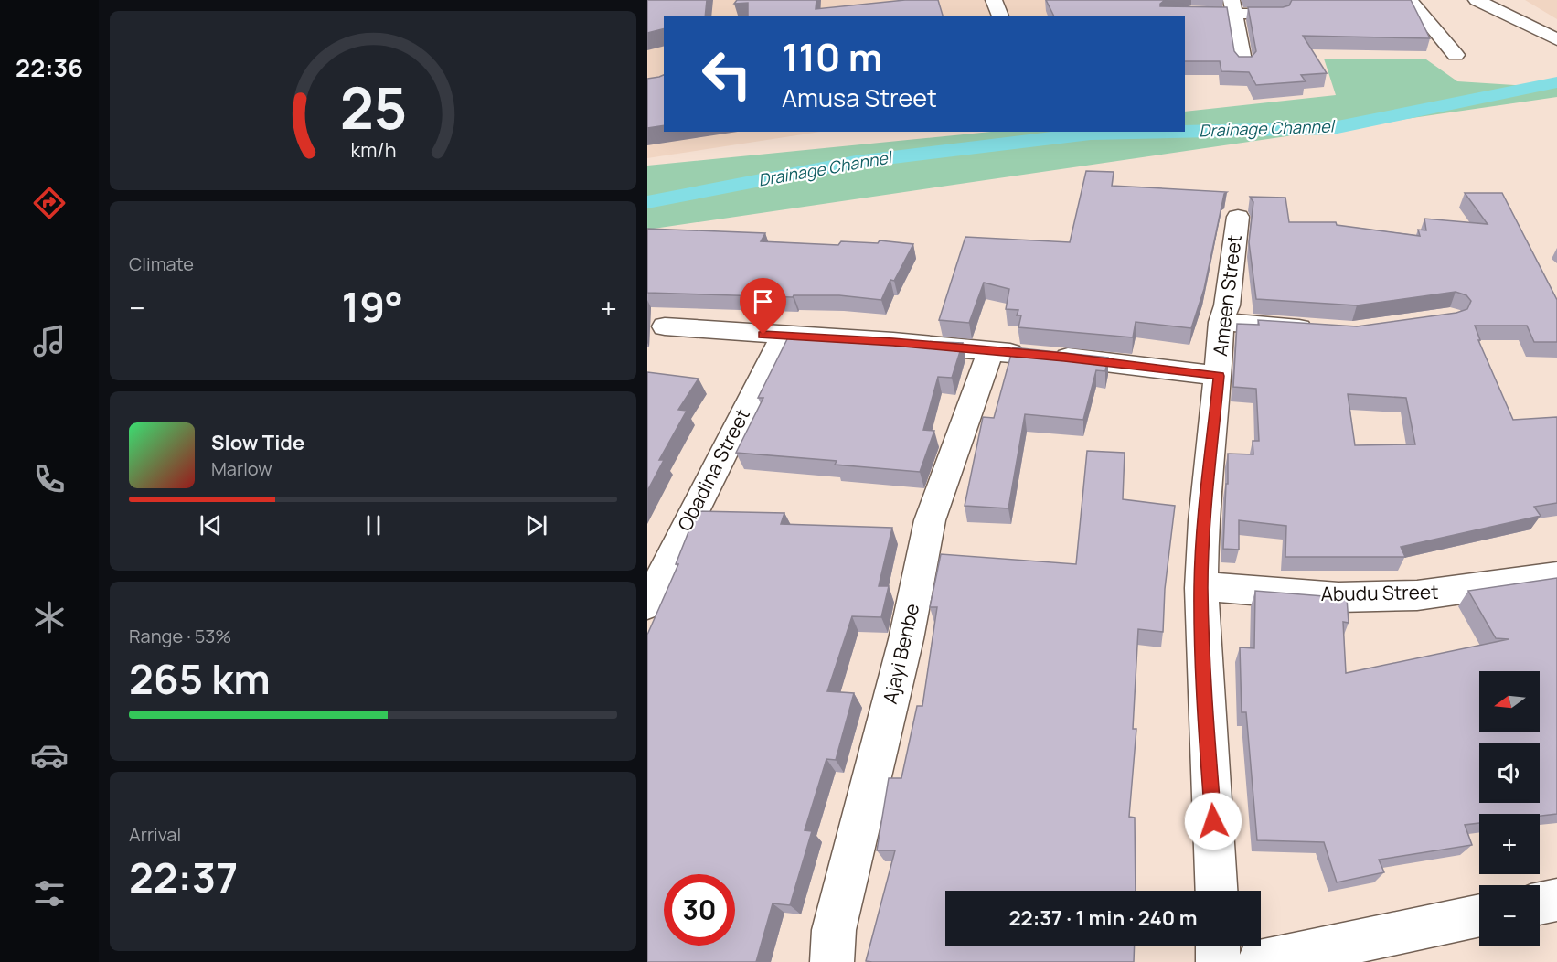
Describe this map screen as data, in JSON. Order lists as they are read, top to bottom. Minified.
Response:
{"streets":{"street":["Ameen Street","Obadina Street","Abudu Street","Ajayi Benbe"]},"crossings":[["Ameen Street","Abudu Street"]],"water":["Drainage Channel"],"north":"left","page":{"tabs":"22:36","turn":["110 m","Amusa Street"],"tile":["Climate",["Range · 53%","265 km"],["Arrival","22:37"]],"heat":["−","19°","+"],"song":["Slow Tide","Marlow"],"map_buttons":["+","−"],"limit":"30","trip":"22:37 · 1 min · 240 m","gauge":["25","km/h"]}}
